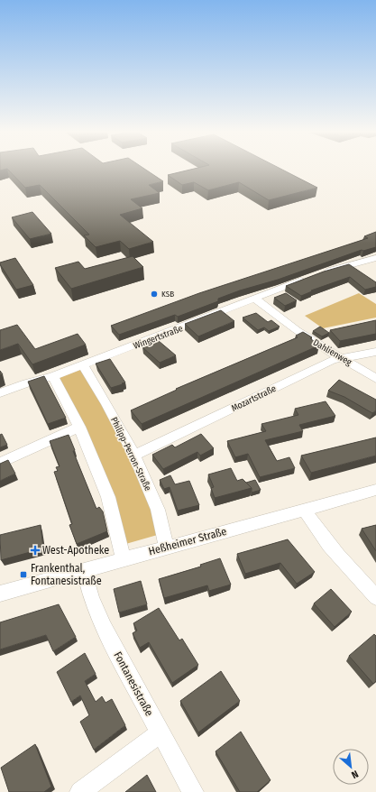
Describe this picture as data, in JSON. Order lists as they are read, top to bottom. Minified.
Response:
{"streets":{"street":["Wingertstraße","Dahlienweg","Mozartstraße","Philipp-Perron-Straße","Heßheimer Straße","Fontanesistraße"]},"crossings":[["Wingertstraße","Dahlienweg"],["Wingertstraße","Philipp-Perron-Straße"],["Dahlienweg","Mozartstraße"],["Mozartstraße","Philipp-Perron-Straße"],["Philipp-Perron-Straße","Heßheimer Straße"],["Heßheimer Straße","Fontanesistraße"]],"places":{"other":["KSB"],"health":["West-Apotheke"],"transit":["Frankenthal, Fontanesistraße"]},"north":"bottom right"}
